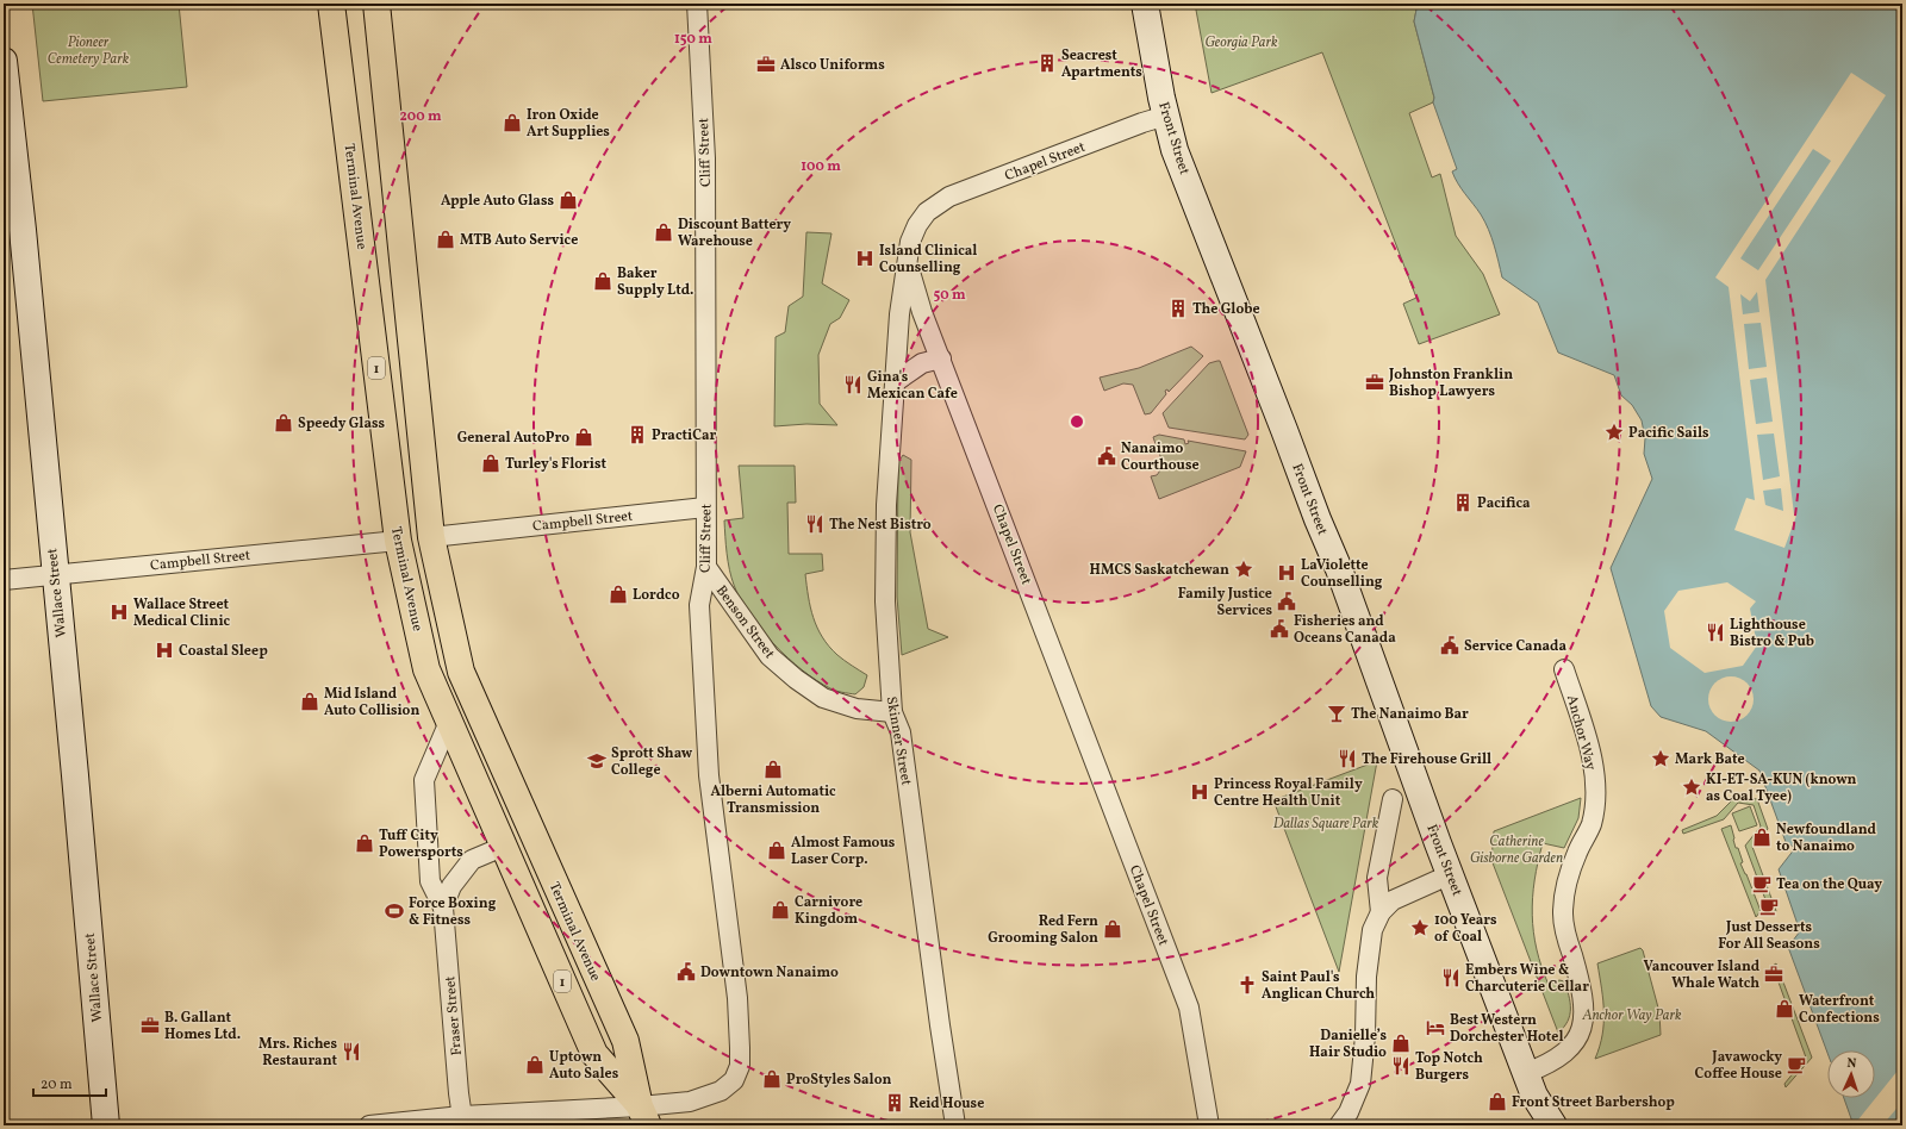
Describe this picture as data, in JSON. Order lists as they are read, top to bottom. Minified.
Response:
{"streets":{"highway":["Terminal Avenue","1"],"street":["Front Street","Cliff Street","Chapel Street","Campbell Street","Wallace Street","Benson Street","Anchor Way","Skinner Street","Fraser Street"]},"crossings":[["Front Street","Chapel Street"],["Front Street","Anchor Way"],["Cliff Street","Terminal Avenue"],["Cliff Street","Campbell Street"],["Cliff Street","Benson Street"],["Chapel Street","Skinner Street"],["Terminal Avenue","Campbell Street"],["Terminal Avenue","Fraser Street"],["Campbell Street","Wallace Street"],["Benson Street","Skinner Street"]],"parks":["Pioneer Cemetery Park","Georgia Park","Dallas Square Park","Catherine Gisborne Garden","Anchor Way Park"],"places":{"building":["Seacrest Apartments","The Globe","PractiCar","Pacifica","Reid House"],"office":["Alsco Uniforms","Johnston Franklin Bishop Lawyers","Vancouver Island Whale Watch","B. Gallant Homes Ltd."],"shop":["Iron Oxide Art Supplies","Apple Auto Glass","Discount Battery Warehouse","MTB Auto Service","Baker Supply Ltd.","Speedy Glass","General AutoPro","Turley's Florist","Lordco","Mid Island Auto Collision","Alberni Automatic Transmission","Newfoundland to Nanaimo","Tuff City Powersports","Almost Famous Laser Corp.","Carnivore Kingdom","Red Fern Grooming Salon","Waterfront Confections","Danielle’s Hair Studio","Uptown Auto Sales","ProStyles Salon","Front Street Barbershop"],"hospital":["Island Clinical Counselling","LaViolette Counselling","Wallace Street Medical Clinic","Coastal Sleep","Princess Royal Family Centre Health Unit"],"restaurant":["Gina's Mexican Cafe","The Nest Bistro","Lighthouse Bistro & Pub","The Firehouse Grill","Embers Wine & Charcuterie Cellar","Mrs. Riches Restaurant","Top Notch Burgers"],"place":["Pacific Sails","HMCS Saskatchewan","Mark Bate","KI-ET-SA-KUN (known as Coal Tyee)","100 Years of Coal"],"public building":["Nanaimo Courthouse","Family Justice Services","Fisheries and Oceans Canada","Service Canada","Downtown Nanaimo"],"bar":["The Nanaimo Bar"],"school or university":["Sprott Shaw College"],"cafe":["Tea on the Quay","Just Desserts For All Seasons","Javawocky Coffee House"],"sports":["Force Boxing & Fitness"],"church":["Saint Paul's Anglican Church"],"hotel":["Best Western Dorchester Hotel"]},"scale_bar":"20 m","north":"top","rings":["150 m","200 m","100 m","50 m"]}
